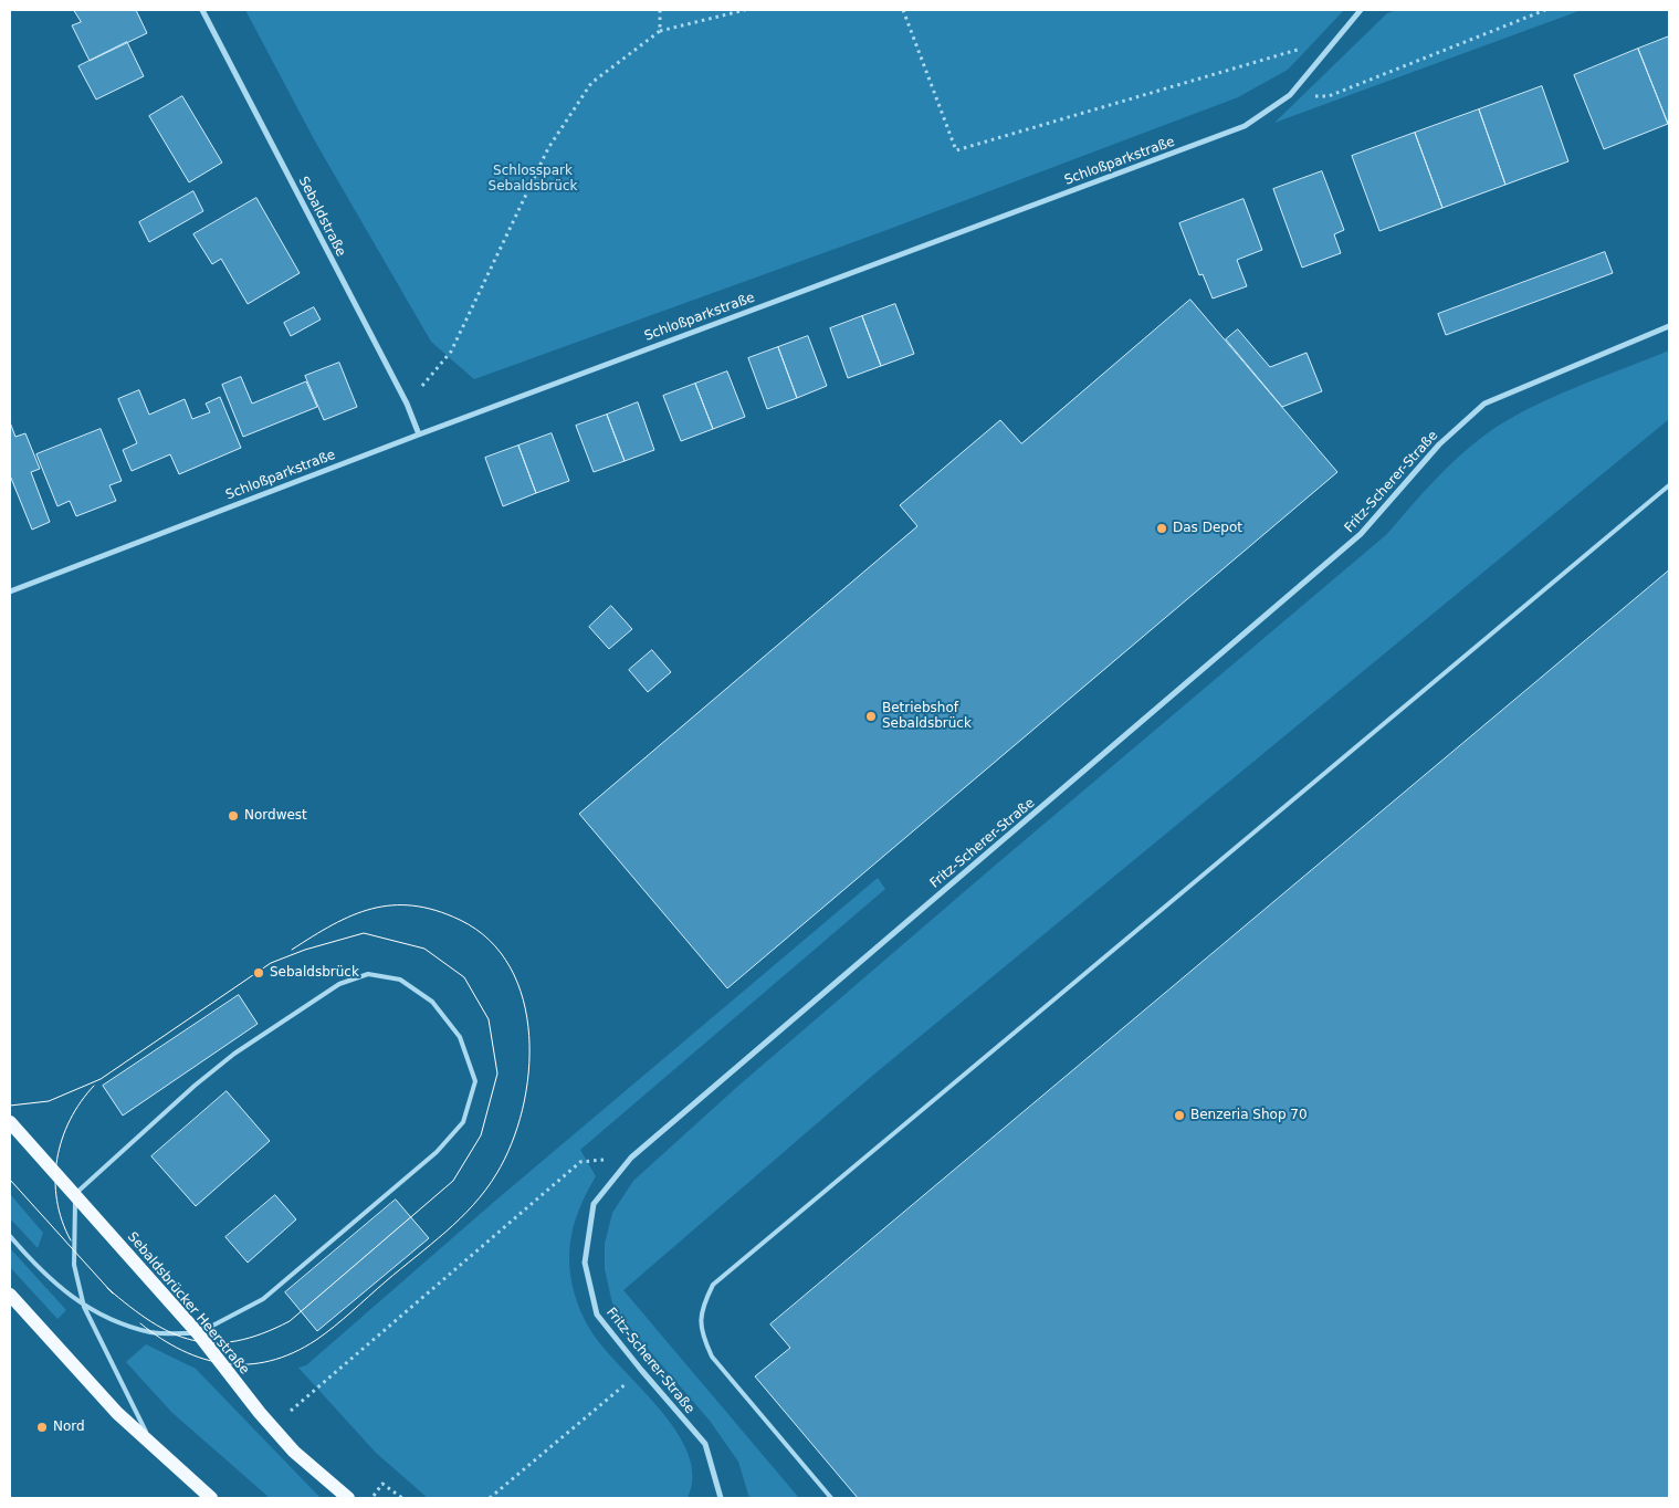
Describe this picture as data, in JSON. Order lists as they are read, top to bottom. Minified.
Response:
{"streets":{"main road":["Sebaldsbrücker Heerstraße"],"street":["Schloßparkstraße","Sebaldstraße","Fritz-Scherer-Straße"]},"crossings":[["Schloßparkstraße","Sebaldstraße"]],"parks":["Schlosspark Sebaldsbrück"],"places":["Das Depot","Betriebshof Sebaldsbrück","Nordwest","Sebaldsbrück","Benzeria Shop 70","Nord"]}
